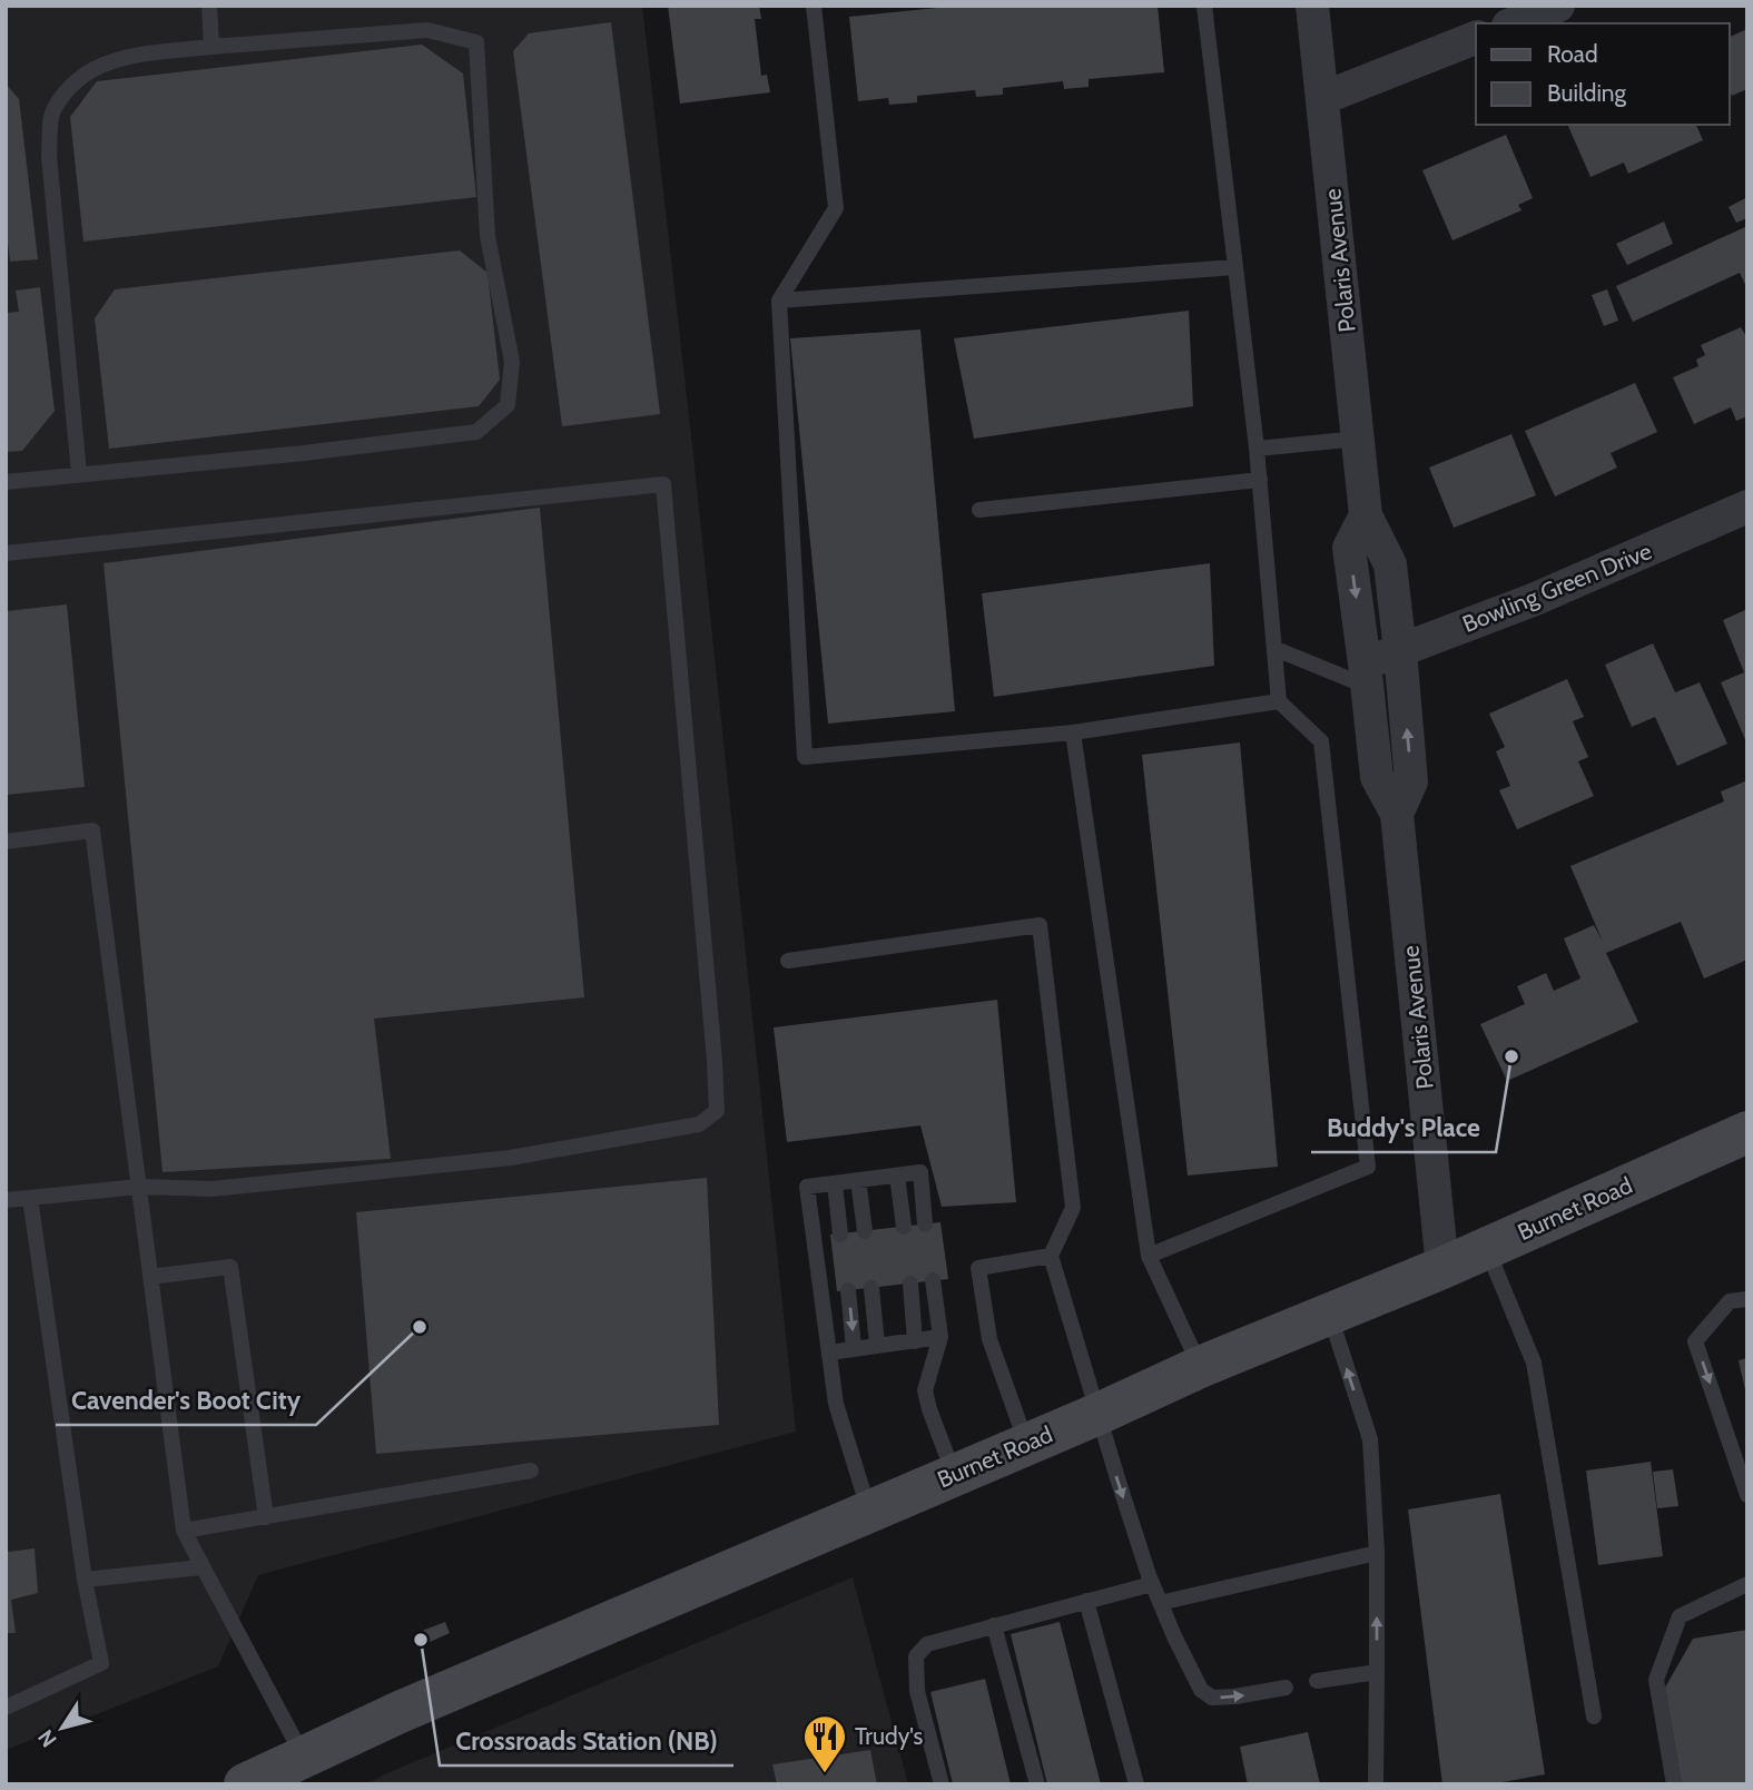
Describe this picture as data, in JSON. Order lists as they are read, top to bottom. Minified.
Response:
{"streets":{"main road":["Burnet Road"],"street":["Polaris Avenue","Bowling Green Drive"]},"crossings":[["Polaris Avenue","Bowling Green Drive"],["Polaris Avenue","Burnet Road"]],"places":{"other":["Buddy's Place","Cavender's Boot City","Crossroads Station (NB)"],"restaurant":["Trudy's"]},"legend":["Road","Building"],"north":"bottom left"}
